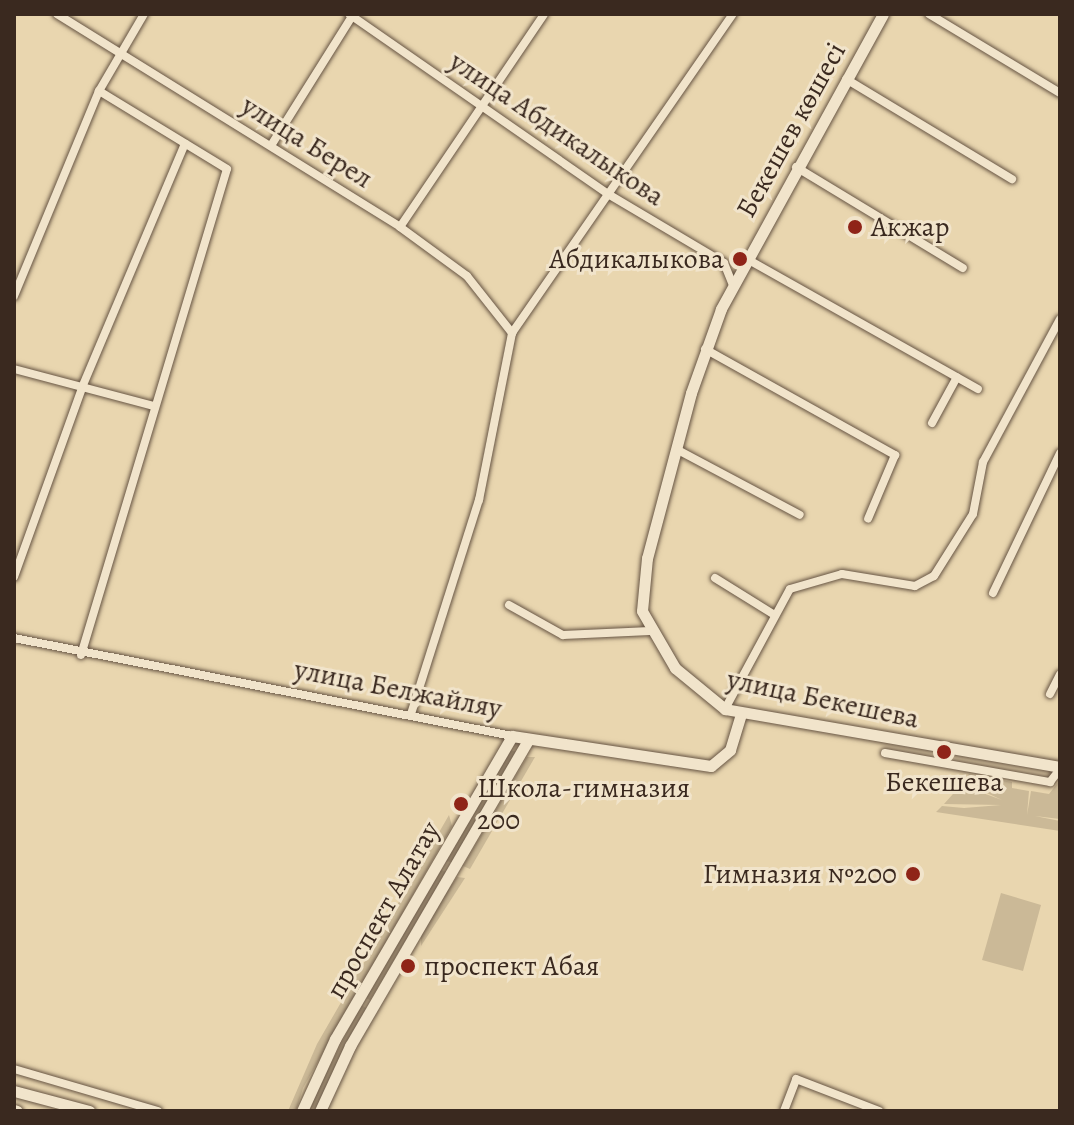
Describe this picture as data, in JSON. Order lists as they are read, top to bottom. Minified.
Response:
{"streets":{"main road":["Бекешев көшесі","улица Белжайляу","улица Бекешева","проспект Алатау"],"street":["улица Абдикалыкова","улица Берел"]},"crossings":[["улица Абдикалыкова","Бекешев көшесі"],["Бекешев көшесі","улица Бекешева"],["улица Белжайляу","улица Бекешева"],["улица Белжайляу","проспект Алатау"]],"places":["Акжар","Абдикалыкова","Бекешева","Школа-гимназия 200","Гимназия №200","проспект Абая"]}
